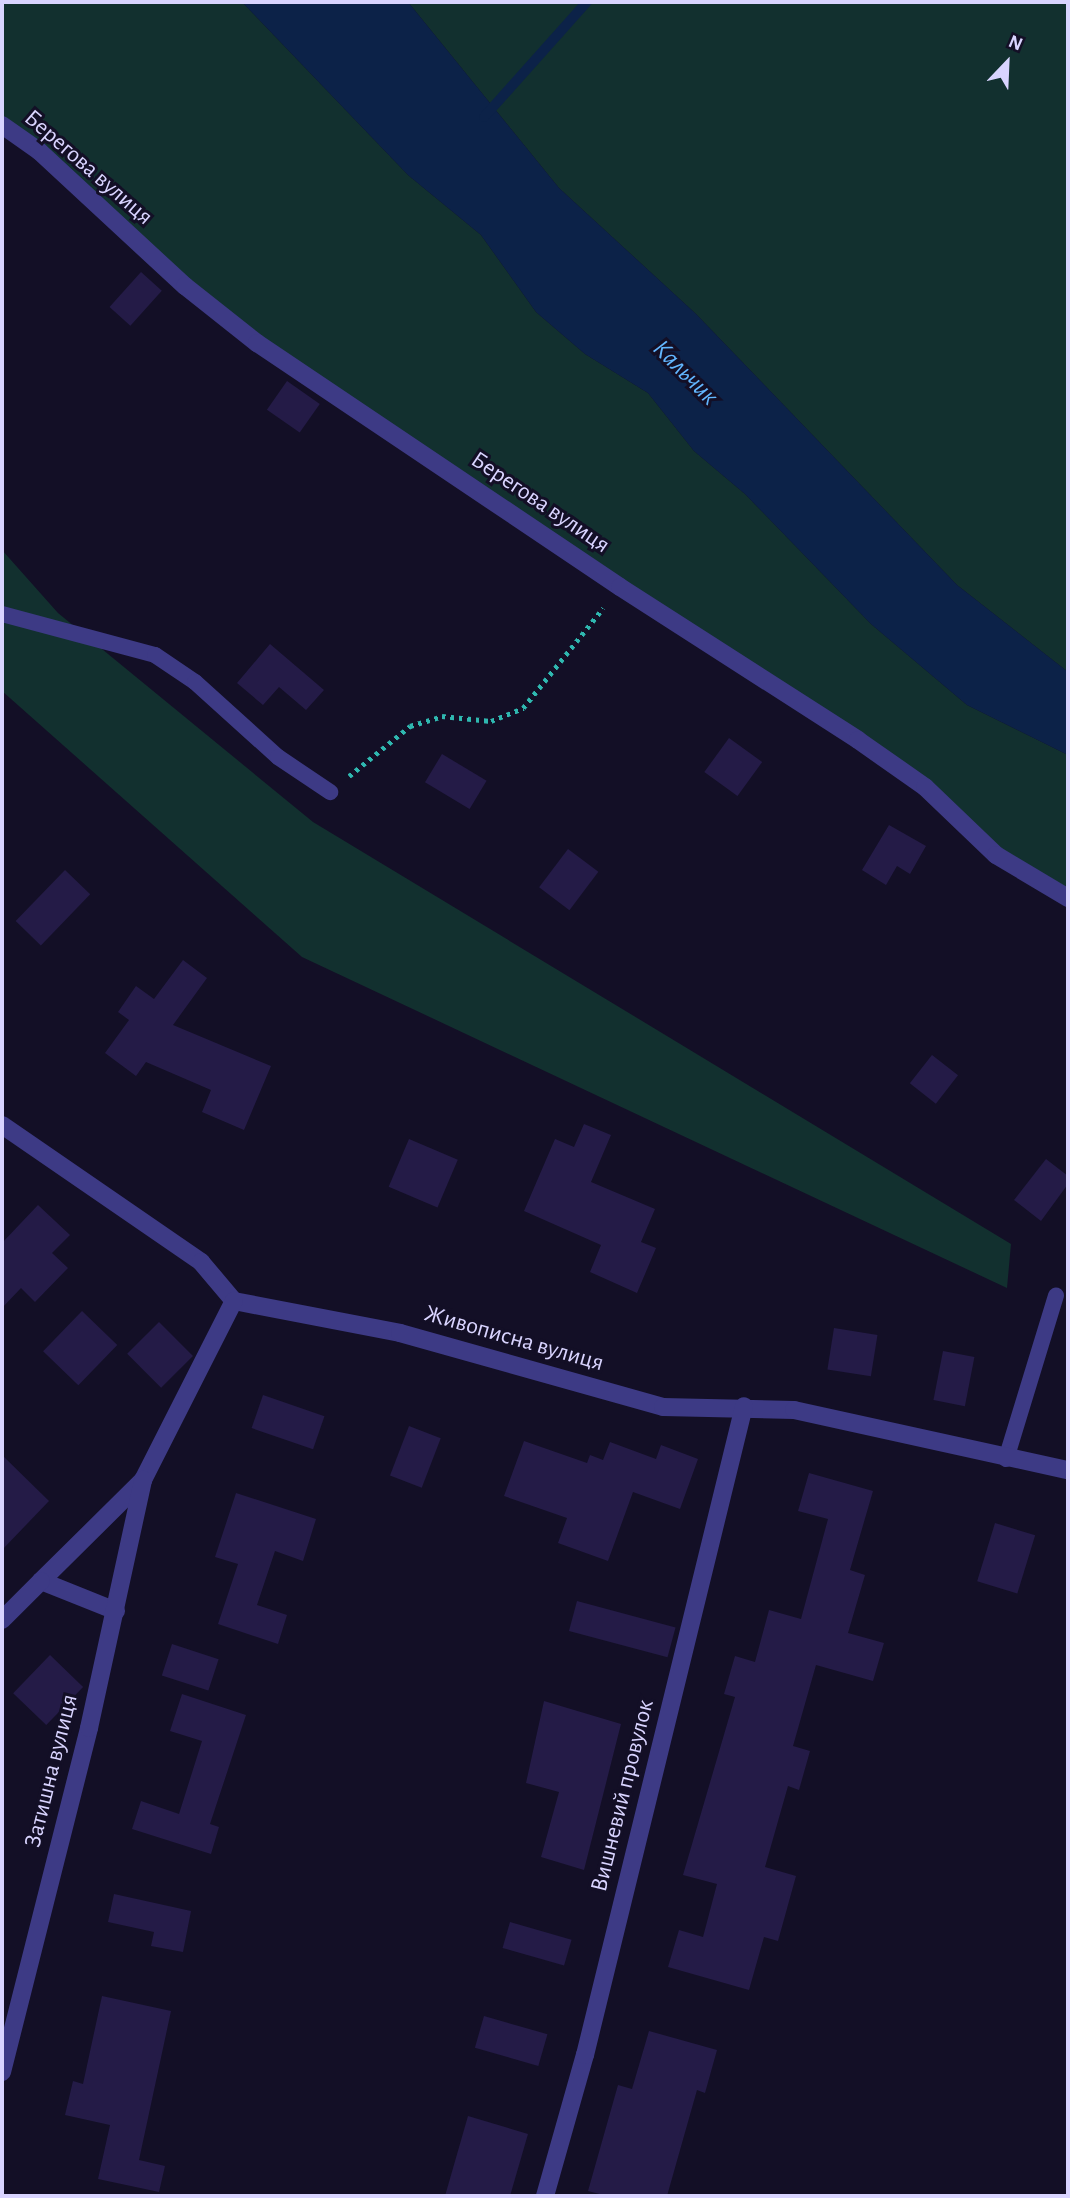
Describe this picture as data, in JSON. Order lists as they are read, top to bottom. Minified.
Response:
{"streets":{"street":["Берегова вулиця","Живописна вулиця","Затишна вулиця","Вишневий провулок"]},"crossings":[["Живописна вулиця","Вишневий провулок"]],"water":["Кальчик"],"north":"top right"}
